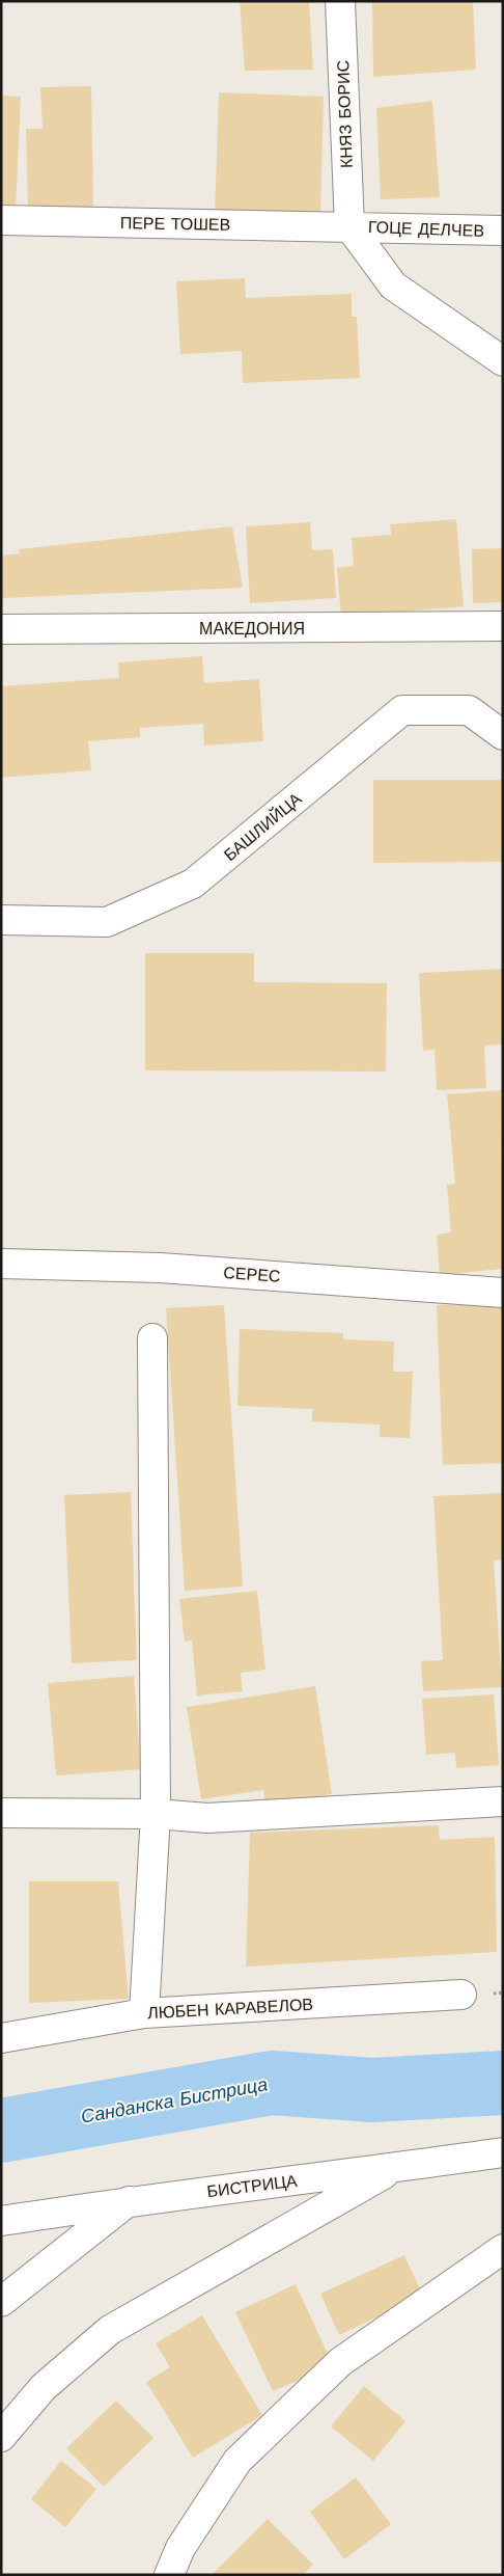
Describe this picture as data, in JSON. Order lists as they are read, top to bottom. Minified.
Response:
{"streets":{"street":["КНЯЗ БОРИС","ПЕРЕ ТОШЕВ","ГОЦЕ ДЕЛЧЕВ","МАКЕДОНИЯ","БАШЛИЙЦА","СЕРЕС","ЛЮБЕН КАРАВЕЛОВ","БИСТРИЦА"]},"crossings":[["КНЯЗ БОРИС","ПЕРЕ ТОШЕВ"],["КНЯЗ БОРИС","ГОЦЕ ДЕЛЧЕВ"],["ПЕРЕ ТОШЕВ","ГОЦЕ ДЕЛЧЕВ"]],"water":["Санданска Бистрица"]}
